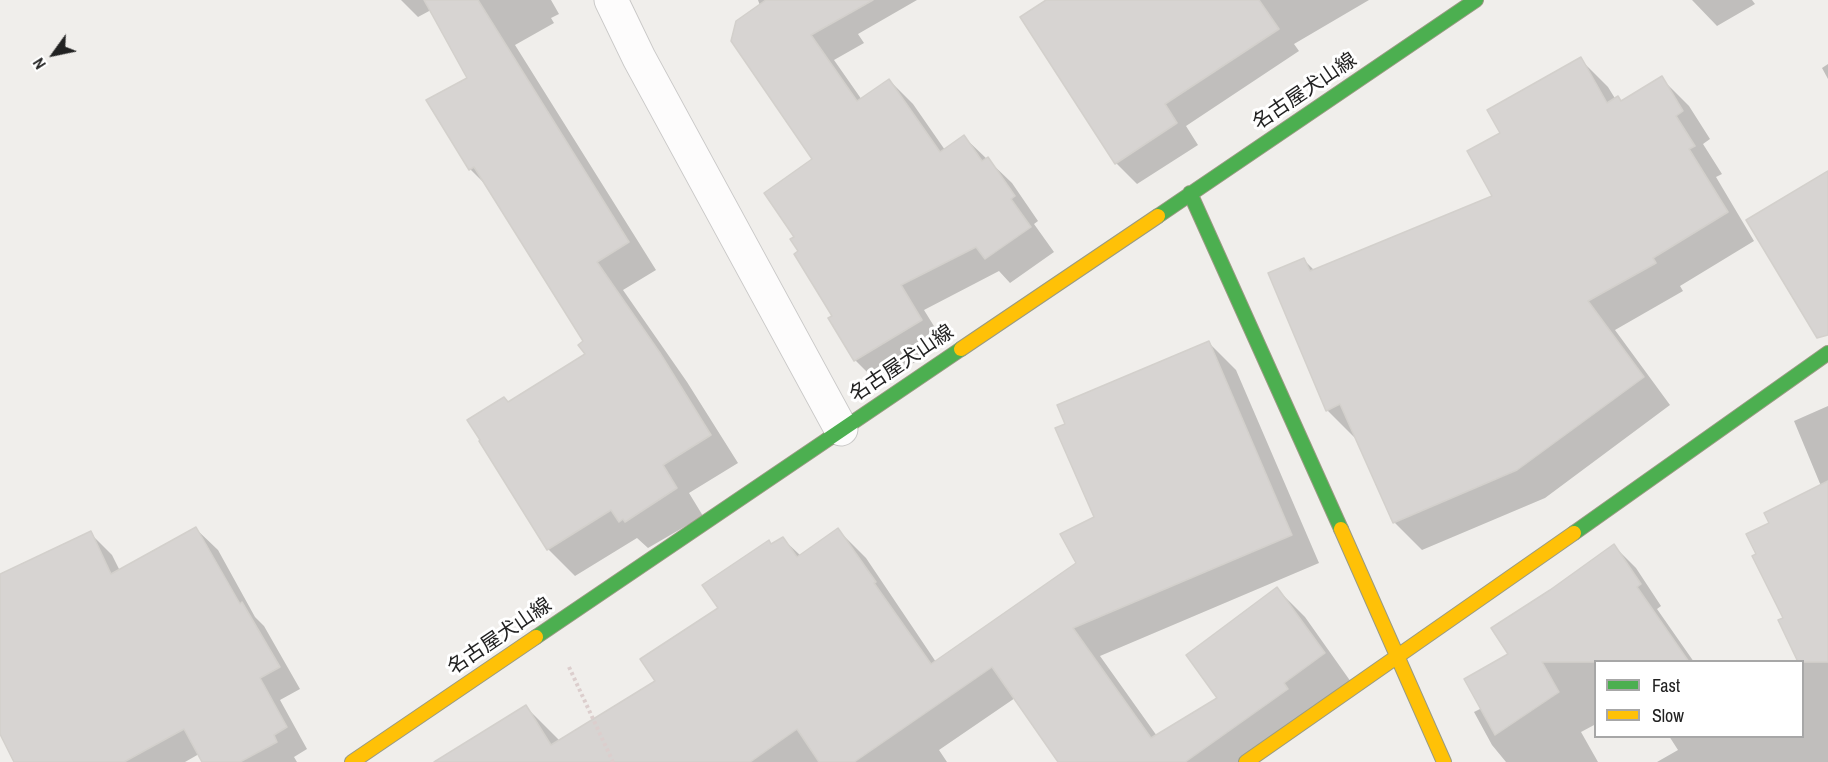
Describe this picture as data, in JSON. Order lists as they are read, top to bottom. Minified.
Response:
{"streets":{"main road":["名古屋犬山線"]},"legend":["Fast","Slow"],"north":"bottom left"}
